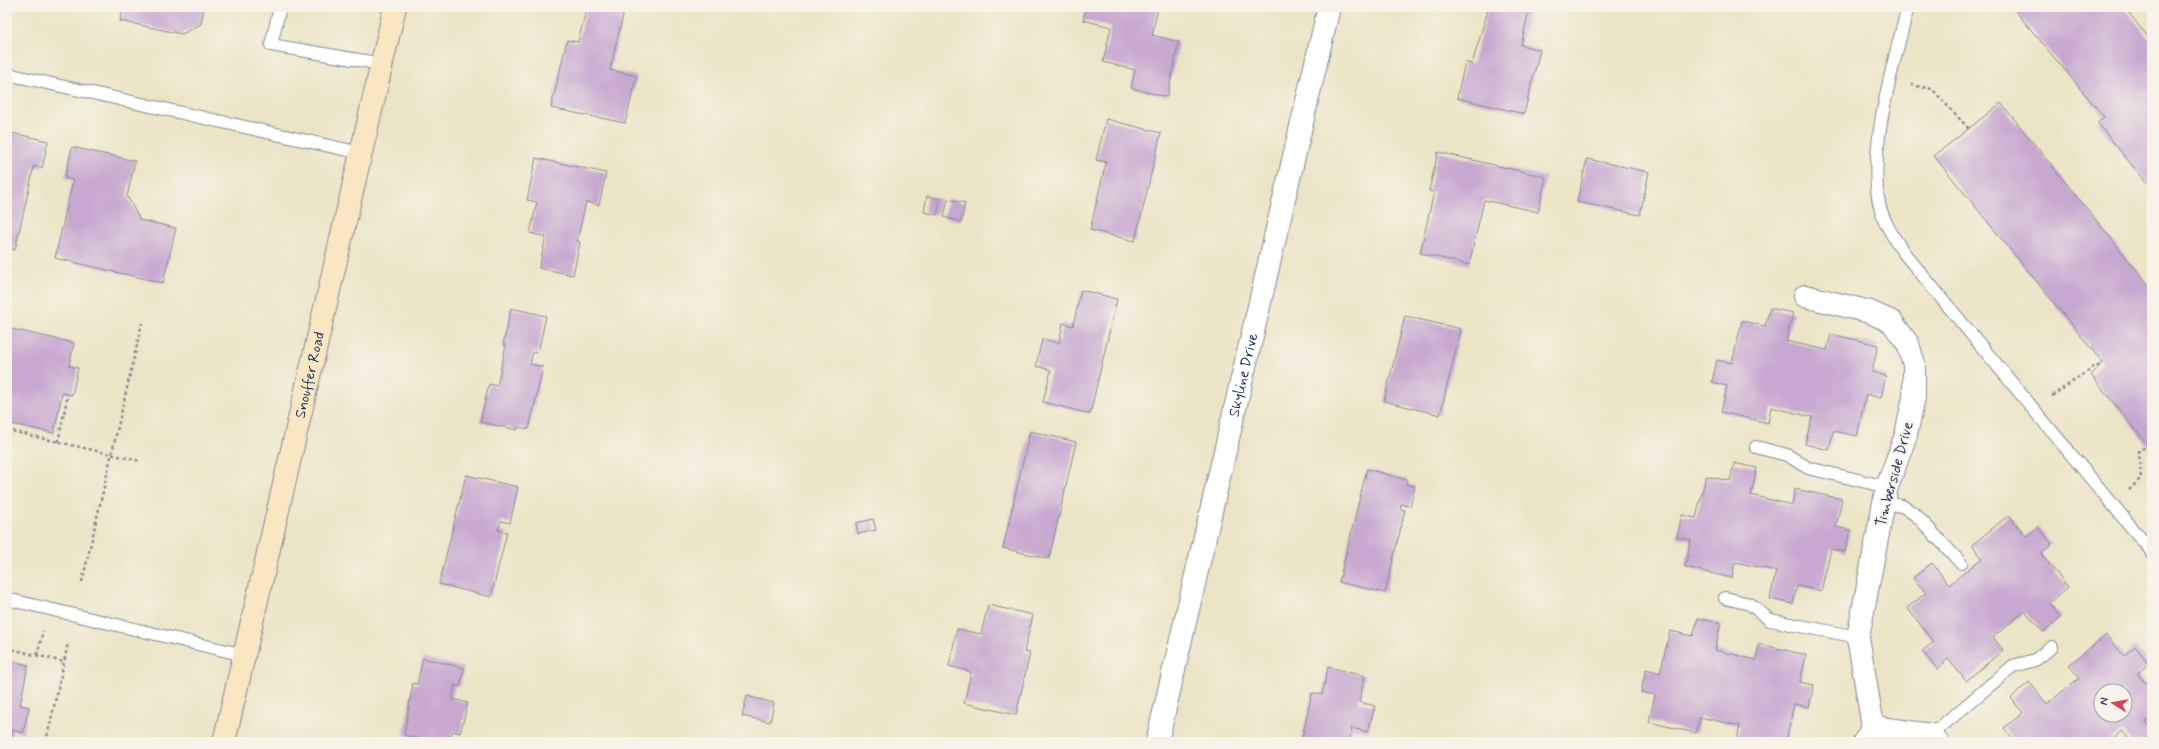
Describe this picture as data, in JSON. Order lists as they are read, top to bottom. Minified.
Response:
{"streets":{"main road":["Snouffer Road"],"street":["Skyline Drive","Timberside Drive"]},"north":"left"}
